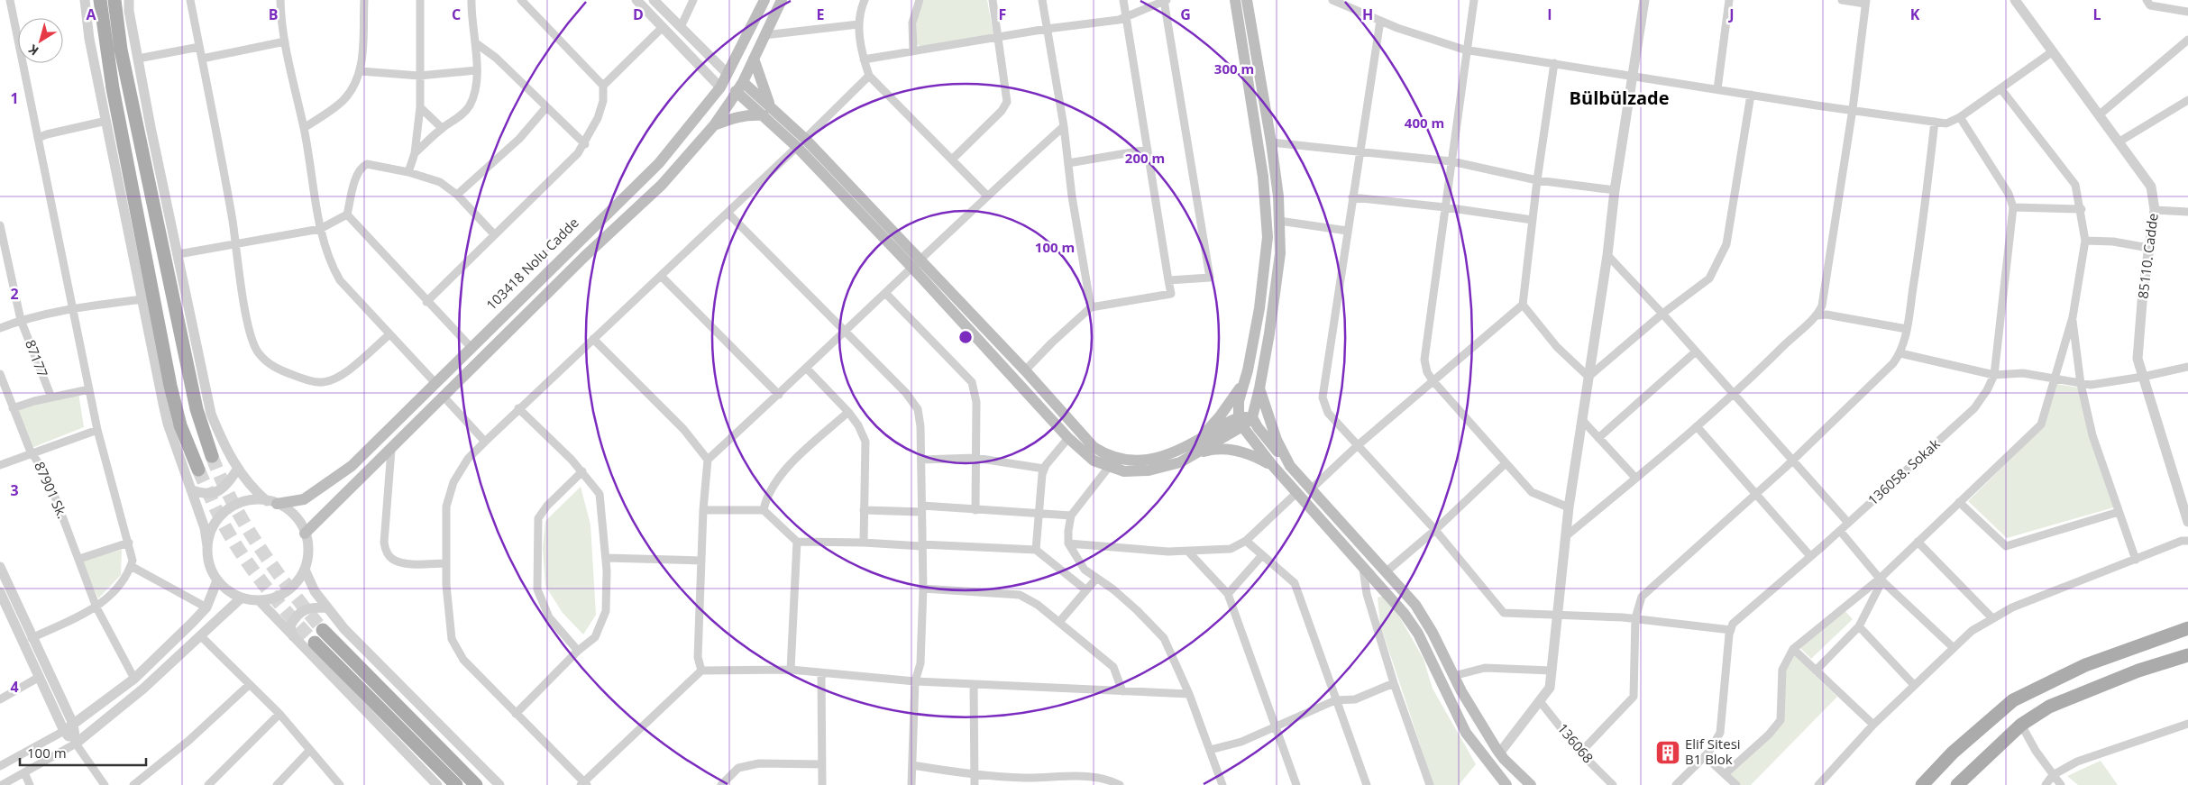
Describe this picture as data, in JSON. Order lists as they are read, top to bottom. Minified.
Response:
{"streets":{"main road":["103418 Nolu Cadde"],"street":["85110. Cadde","87177","136058. Sokak","87901 Sk.","136068"]},"districts":["Bülbülzade"],"places":{"building":["Elif Sitesi B1 Blok"]},"scale_bar":"100 m","north":"bottom left","grid":{"columns":["A","B","C","D","E","F","G","H","I","J","K","L"],"rows":["1","2","3","4"]},"rings":["300 m","400 m","200 m","100 m"]}
